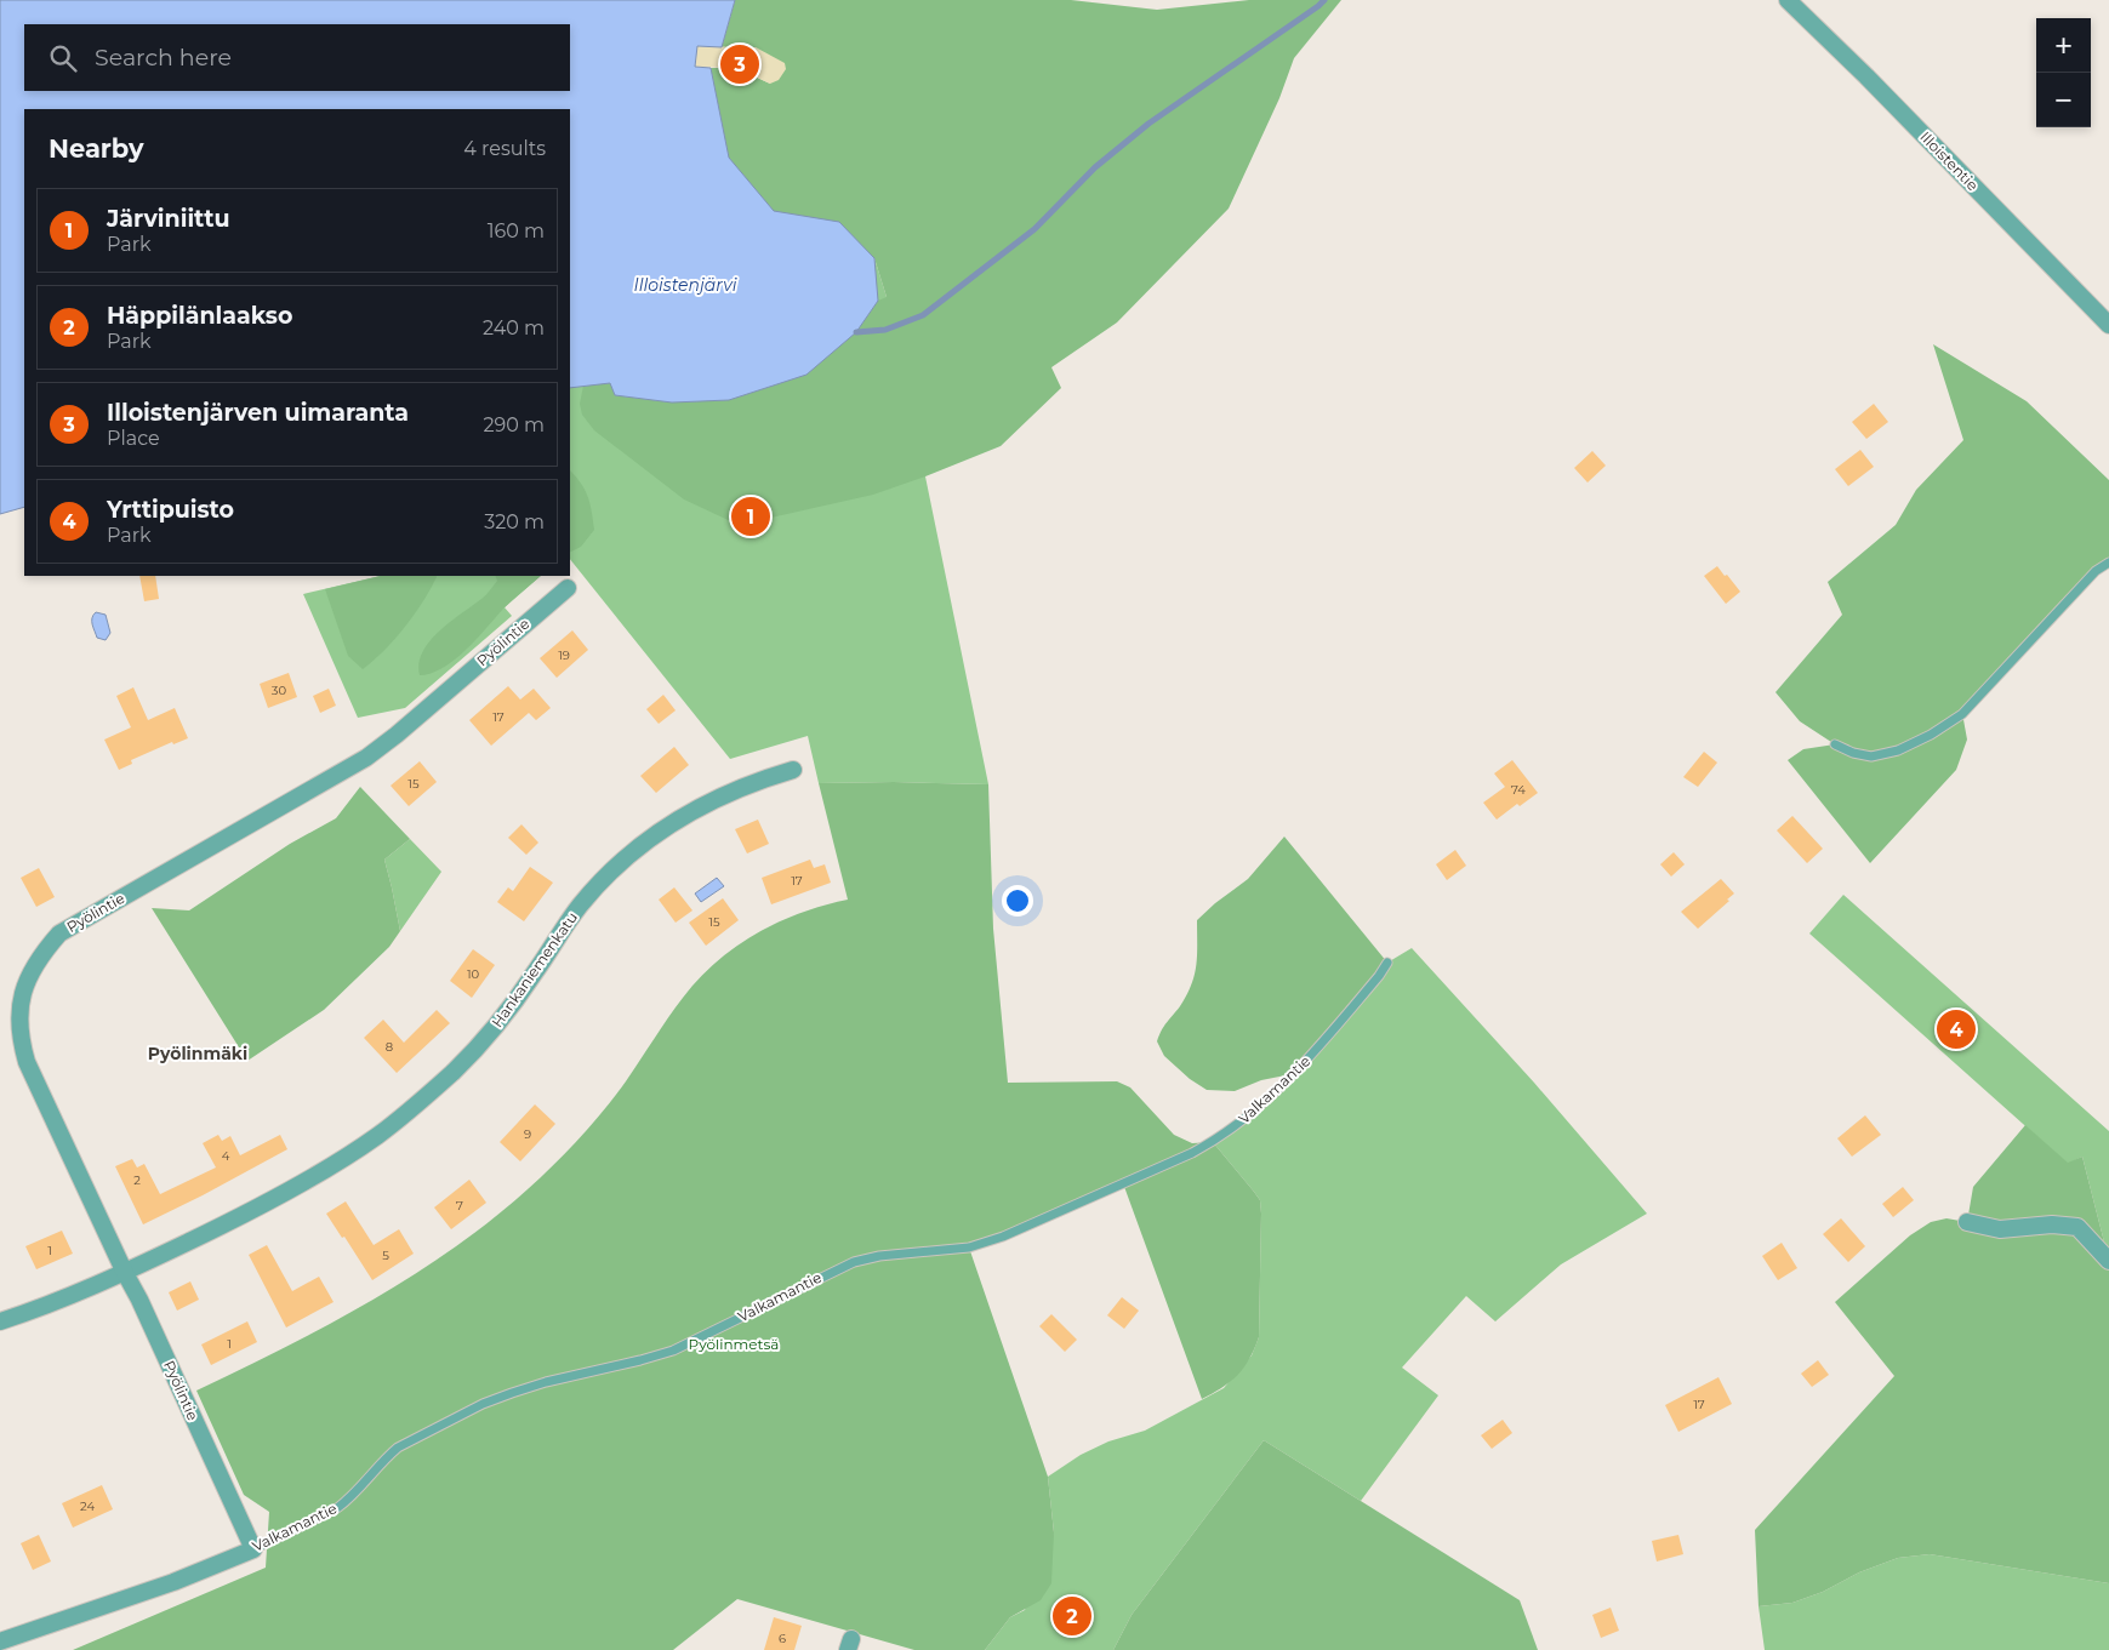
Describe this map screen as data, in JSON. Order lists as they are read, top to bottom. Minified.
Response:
{"streets":{"street":["Illoistentie","Pyölintie","Hankaniemenkatu","Valkamantie"]},"crossings":[["Pyölintie","Hankaniemenkatu"],["Pyölintie","Valkamantie"]],"districts":["Pyölinmäki"],"water":["Illoistenjärvi"],"parks":["Pyölinmetsä"],"house_numbers":["19","30","17","15","74","17","15","10","8","9","4","2","7","1","5","1","17","24","6"],"page":{"map_buttons":["+","−"],"search":"Search here","pins":["3","1","4","2"],"heading":["Nearby","4 results"],"list":[{"mark":"1","name":"Järviniittu","note":"Park","value":"160 m"},{"mark":"2","name":"Häppilänlaakso","note":"Park","value":"240 m"},{"mark":"3","name":"Illoistenjärven uimaranta","note":"Place","value":"290 m"},{"mark":"4","name":"Yrttipuisto","note":"Park","value":"320 m"}]}}
